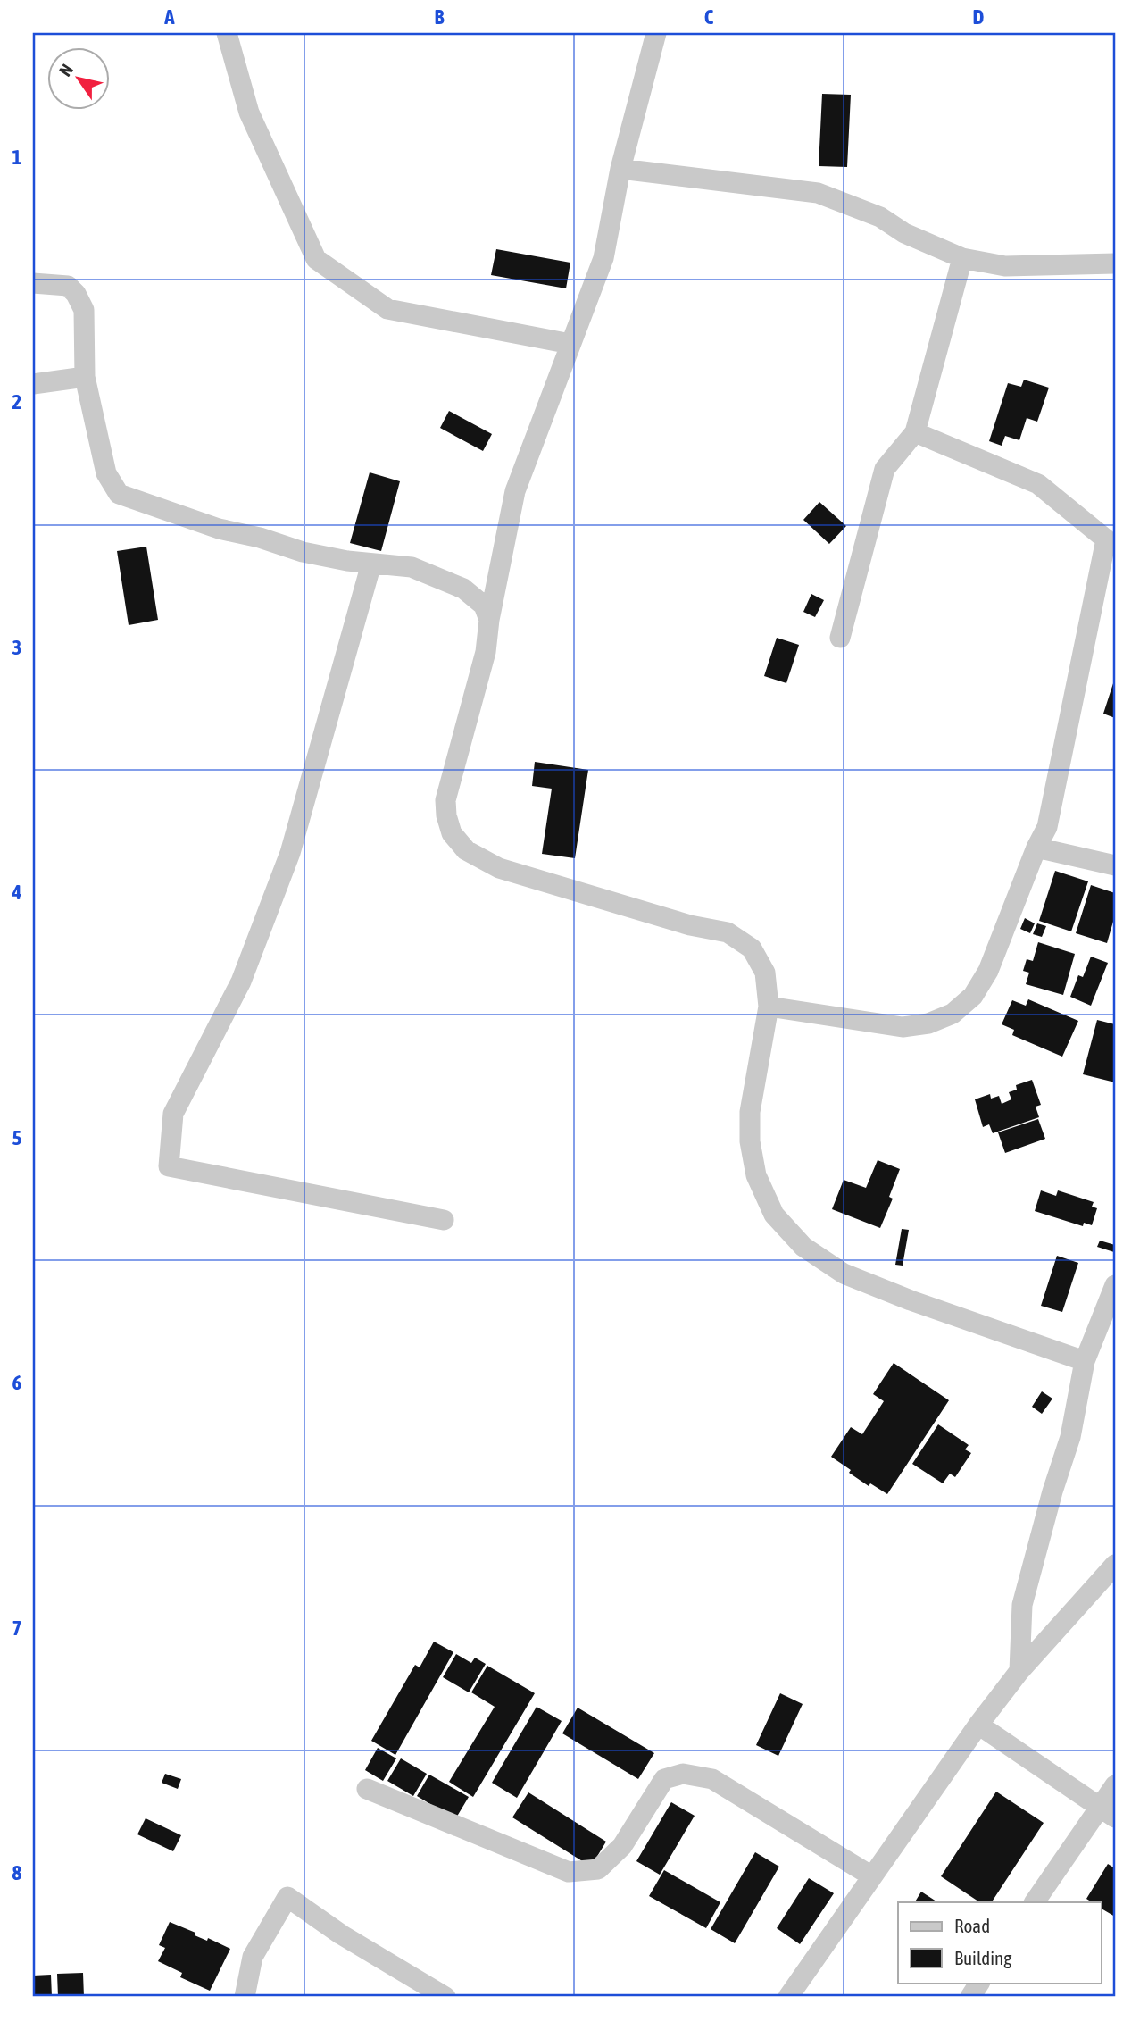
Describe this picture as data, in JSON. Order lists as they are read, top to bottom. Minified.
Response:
{"legend":["Road","Building"],"north":"top left","grid":{"columns":["A","B","C","D"],"rows":["1","2","3","4","5","6","7","8"]}}
